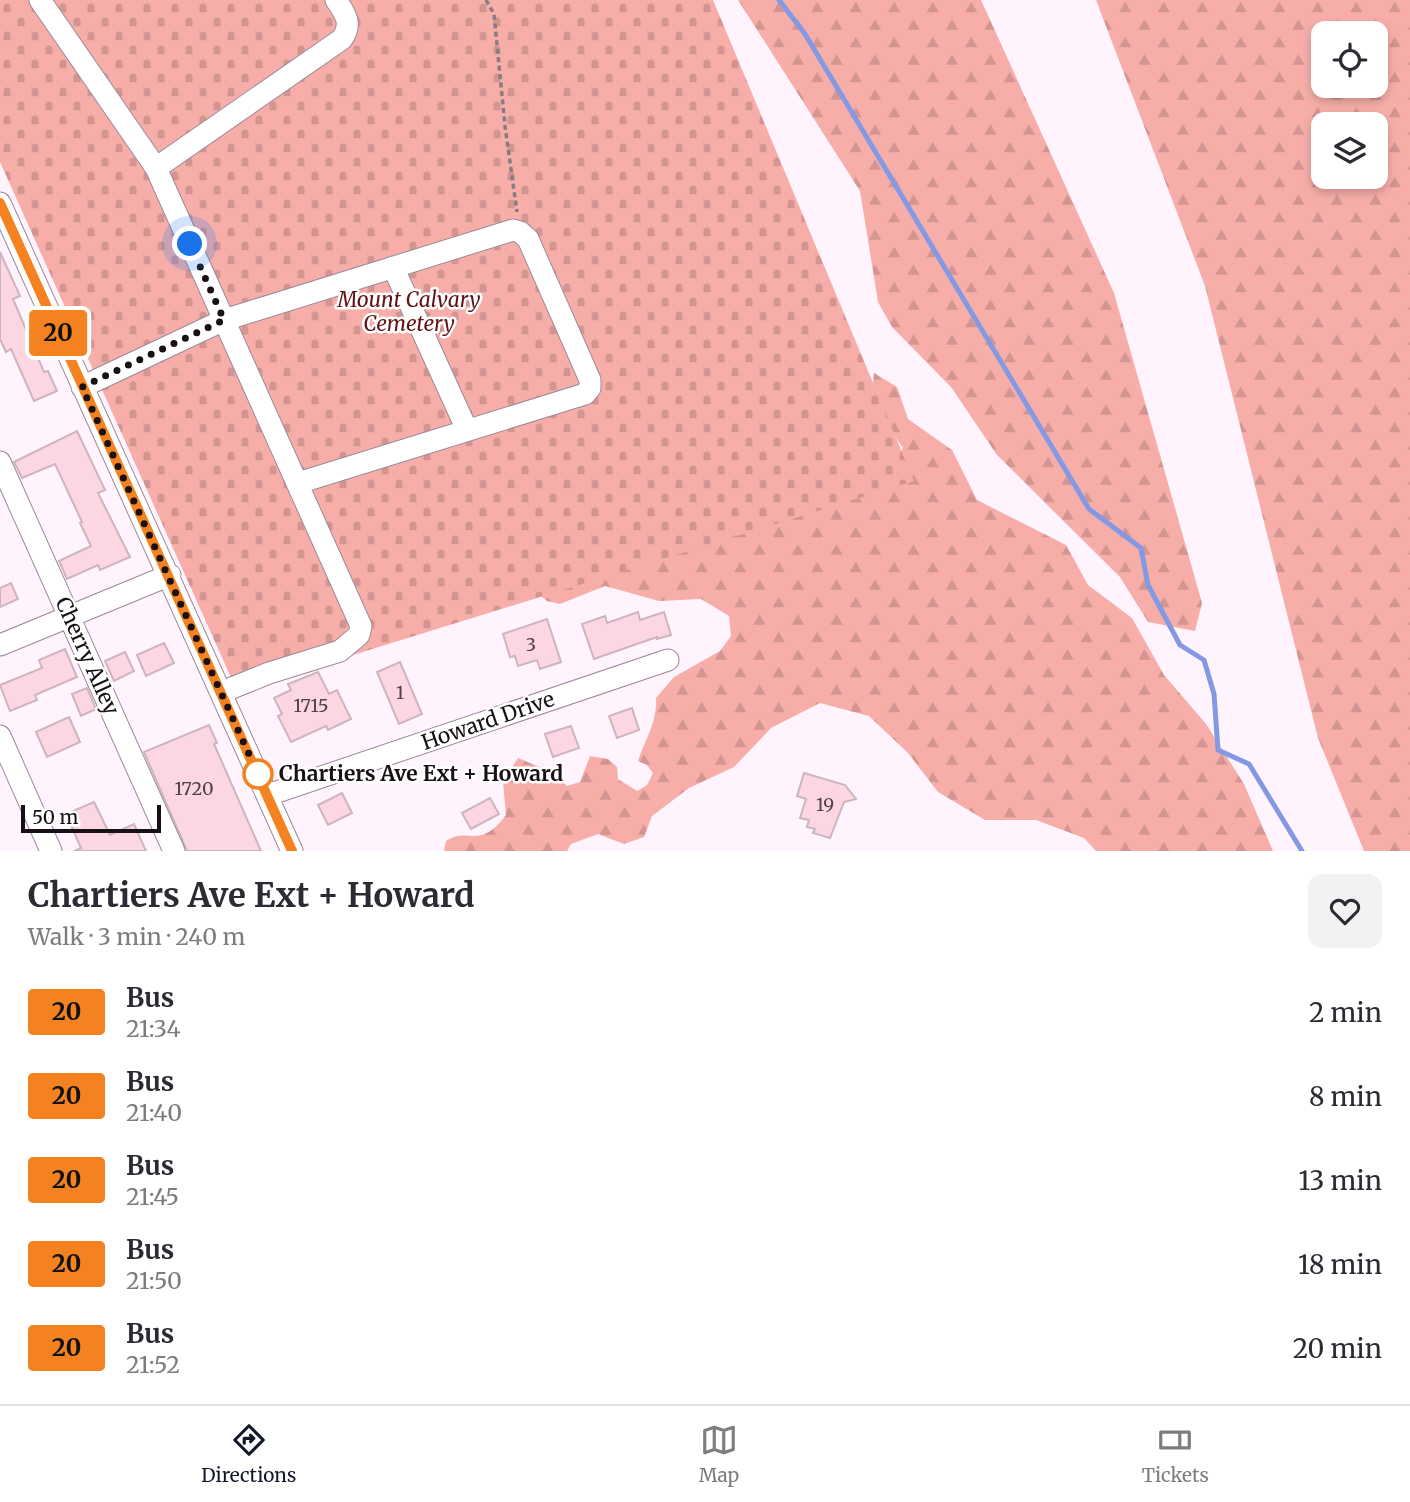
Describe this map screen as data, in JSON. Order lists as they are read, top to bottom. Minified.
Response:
{"streets":{"street":["Cherry Alley","Howard Drive"]},"parks":["Mount Calvary Cemetery"],"places":["Chartiers Ave Ext + Howard"],"lines":["bus line 20"],"house_numbers":["3","1","1715","1720","19"],"scale_bar":"50 m","page":{"on_map":"20","scale":"50 m","heading":["Chartiers Ave Ext + Howard","Walk · 3 min · 240 m"],"list":[{"mark":"20","name":"Bus","note":"21:34","value":"2 min"},{"mark":"20","name":"Bus","note":"21:40","value":"8 min"},{"mark":"20","name":"Bus","note":"21:45","value":"13 min"},{"mark":"20","name":"Bus","note":"21:50","value":"18 min"},{"mark":"20","name":"Bus","note":"21:52","value":"20 min"}],"tabs":["Directions","Map","Tickets"]}}
